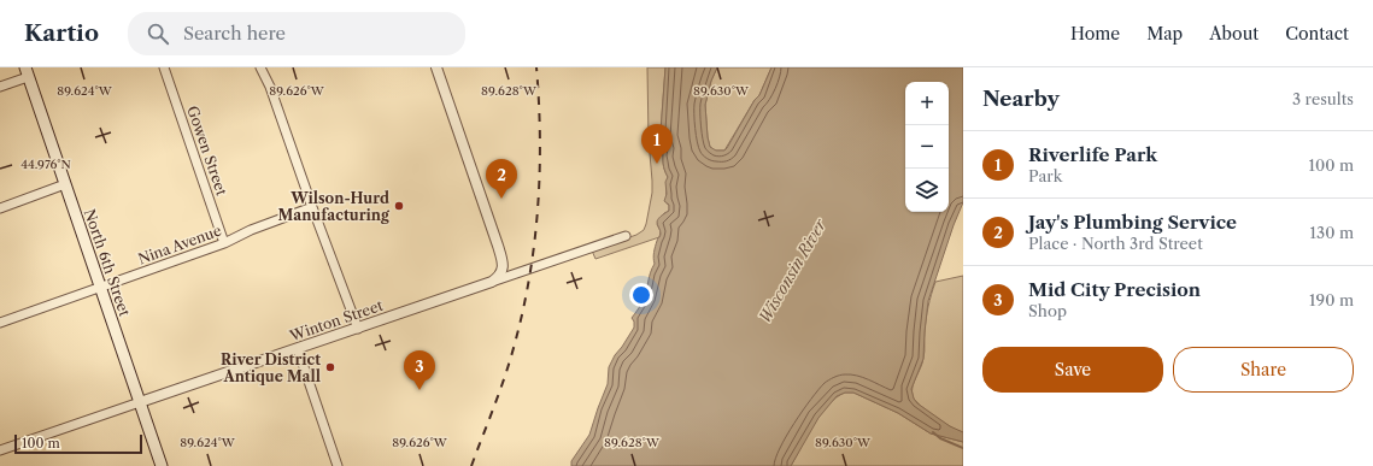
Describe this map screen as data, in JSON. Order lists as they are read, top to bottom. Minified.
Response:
{"streets":{"main road":["North 6th Street"],"street":["Gowen Street","Nina Avenue","Winton Street"]},"crossings":[["Gowen Street","Nina Avenue"],["Nina Avenue","North 6th Street"],["North 6th Street","Winton Street"]],"water":["Wisconsin River"],"places":["Wilson-Hurd Manufacturing","River District Antique Mall"],"scale_bar":"100 m","page":{"header":"Kartio","search":"Search here","nav":["Home","Map","About","Contact"],"heading":["Nearby","3 results"],"map_buttons":["+","−"],"pins":["1","2","3"],"list":[{"mark":"1","name":"Riverlife Park","note":"Park","value":"100 m"},{"mark":"2","name":"Jay's Plumbing Service","note":"Place · North 3rd Street","value":"130 m"},{"mark":"3","name":"Mid City Precision","note":"Shop","value":"190 m"}],"buttons":["Save","Share"],"scale":"100 m"},"coordinates":["89.624°W","89.626°W","89.628°W","89.630°W","44.976°N"]}
